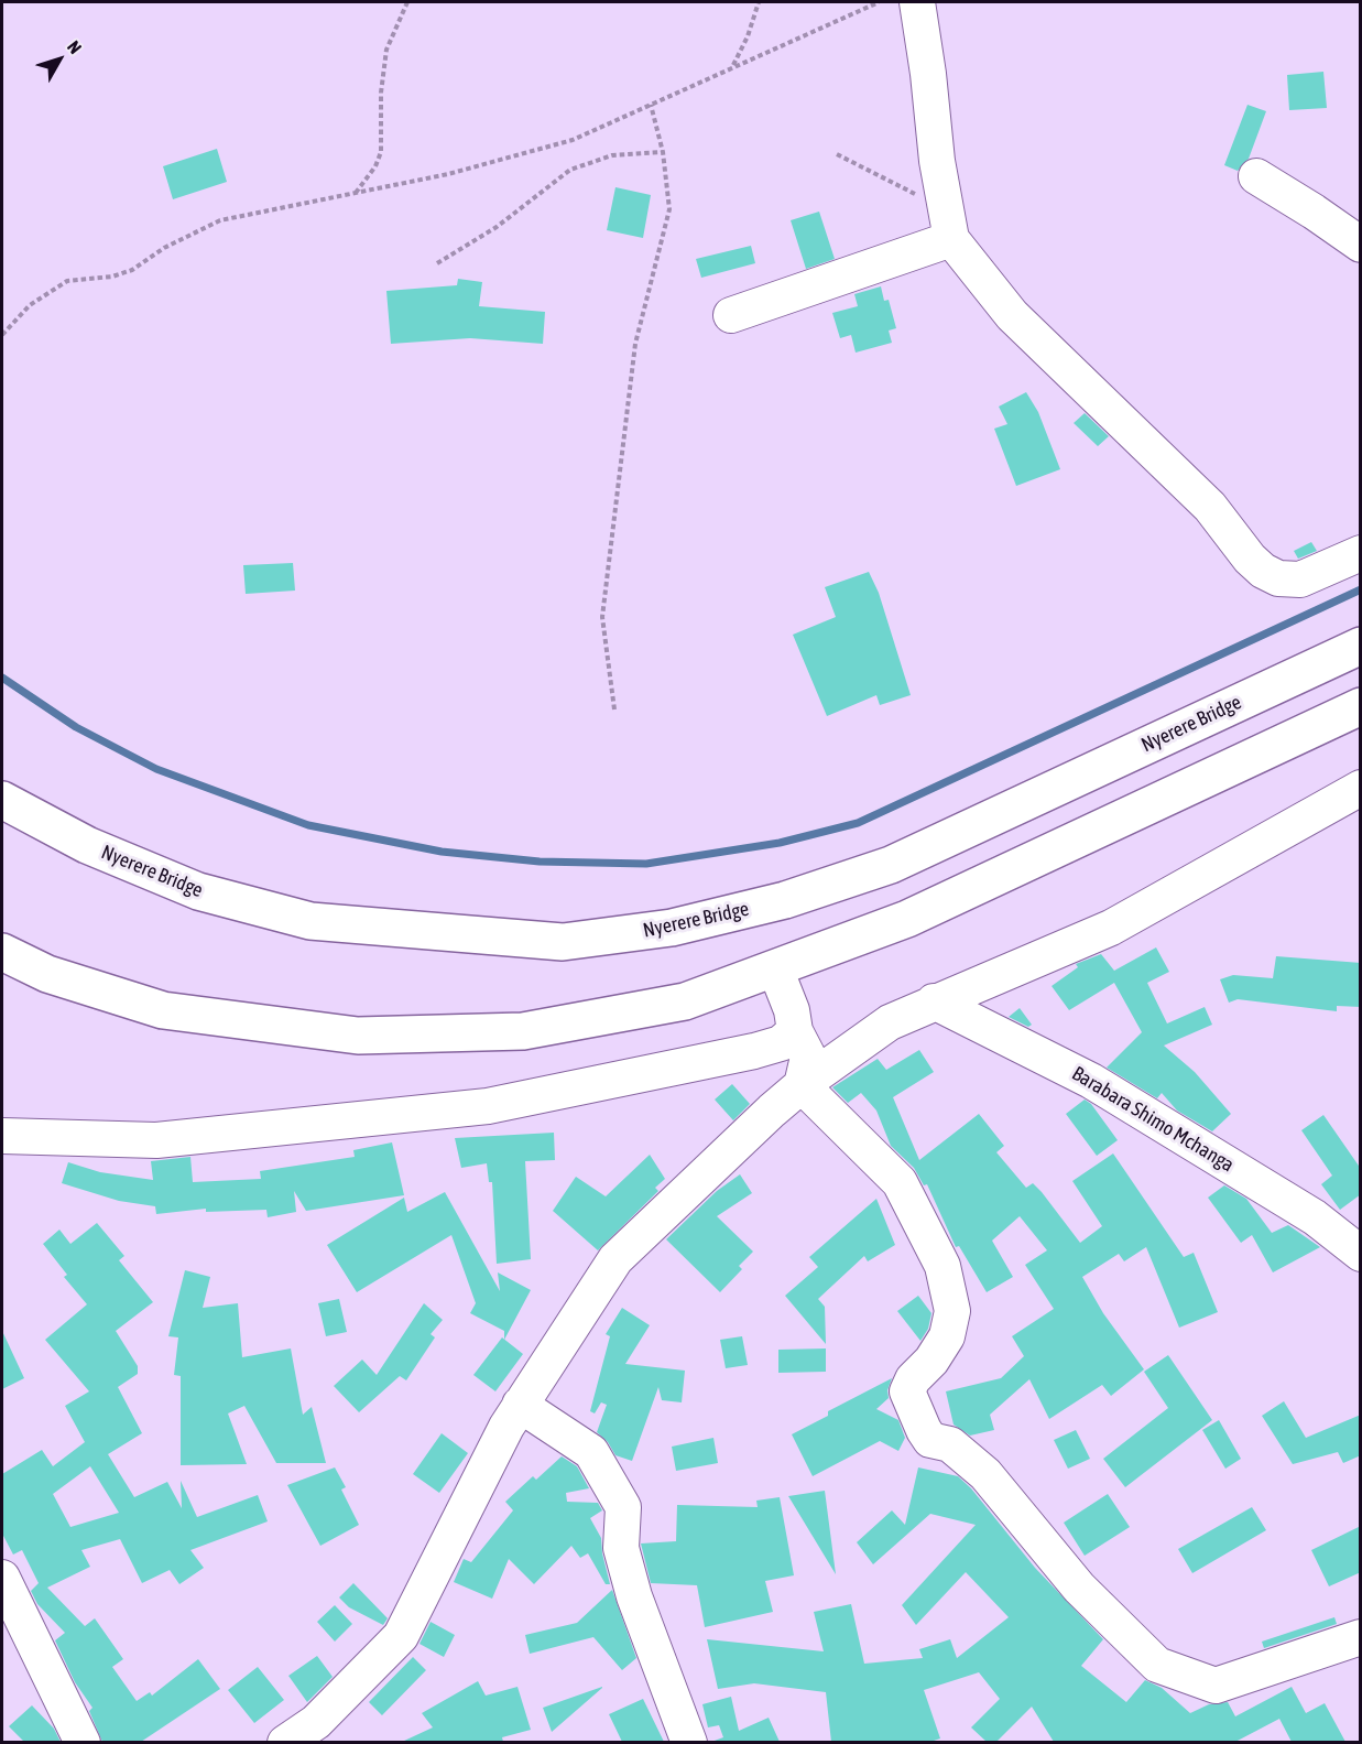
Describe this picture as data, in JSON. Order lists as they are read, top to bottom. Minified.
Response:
{"streets":{"main road":["Nyerere Bridge"],"street":["Barabara Shimo Mchanga"]},"north":"top right"}
